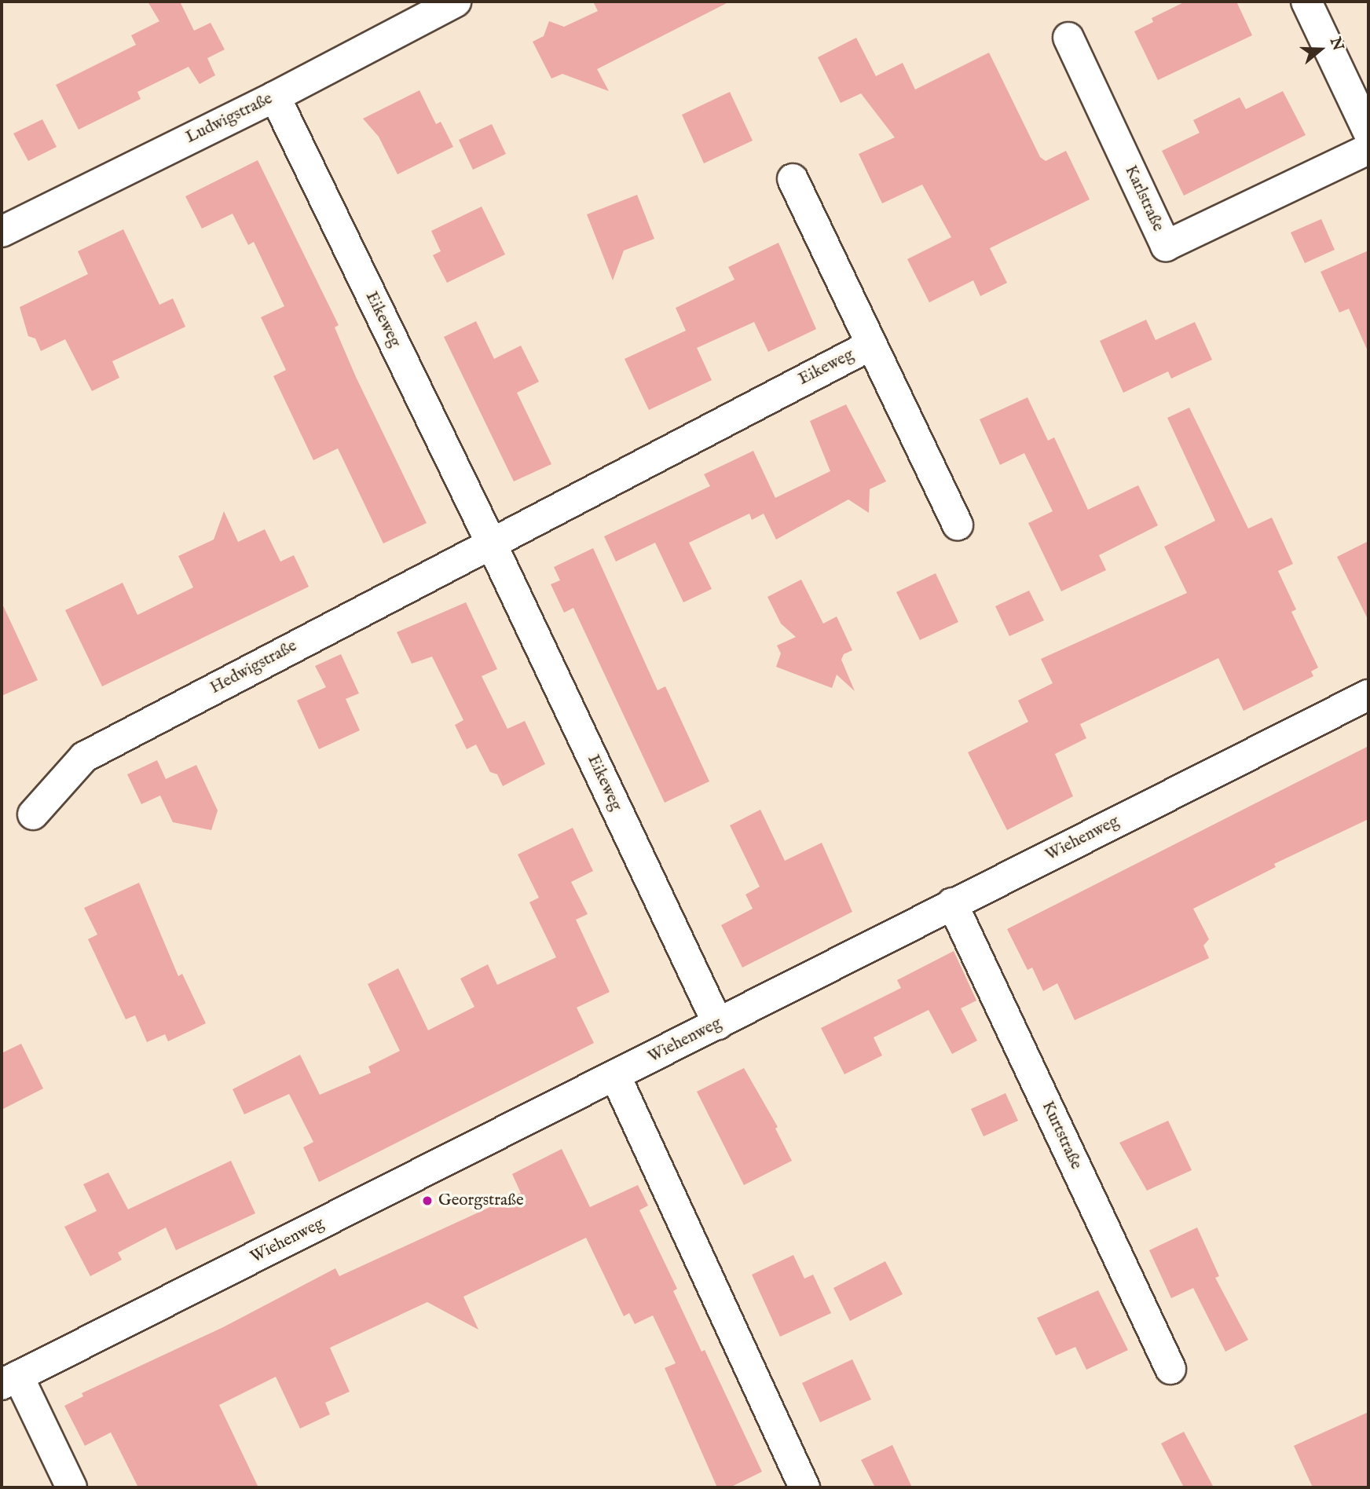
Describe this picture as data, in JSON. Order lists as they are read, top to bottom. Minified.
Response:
{"streets":{"street":["Ludwigstraße","Karlstraße","Eikeweg","Hedwigstraße","Wiehenweg","Kurtstraße"]},"crossings":[["Ludwigstraße","Eikeweg"],["Eikeweg","Hedwigstraße"],["Eikeweg","Wiehenweg"],["Wiehenweg","Kurtstraße"]],"places":["Georgstraße"],"north":"right"}
